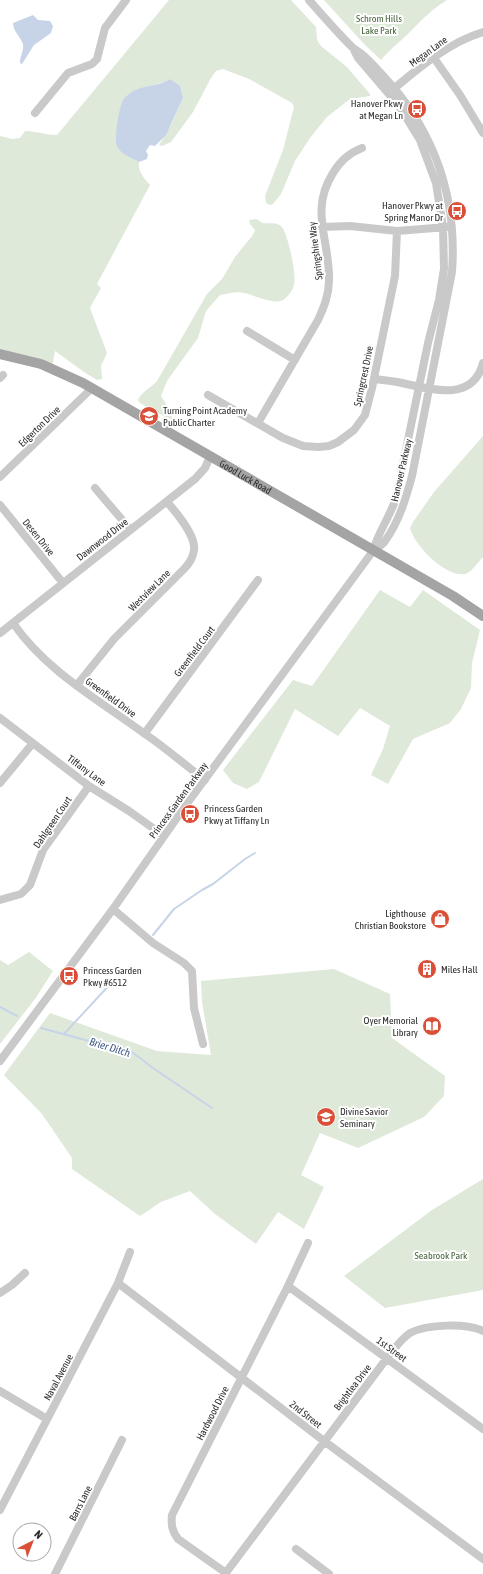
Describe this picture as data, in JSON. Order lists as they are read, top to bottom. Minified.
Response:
{"streets":{"main road":["Good Luck Road"],"street":["Megan Lane","Springshire Way","Springcrest Drive","Edgerton Drive","Hanover Parkway","Desen Drive","Dawnwood Drive","Westview Lane","Greenfield Court","Greenfield Drive","Tiffany Lane","Princess Garden Parkway","Dahlgreen Court","1st Street","Naval Avenue","Brightlea Drive","Hardwood Drive","2nd Street","Barrs Lane"]},"crossings":[["Megan Lane","Hanover Parkway"],["Springshire Way","Springcrest Drive"],["Edgerton Drive","Good Luck Road"],["Hanover Parkway","Good Luck Road"],["Hanover Parkway","Princess Garden Parkway"],["Good Luck Road","Dawnwood Drive"],["Good Luck Road","Princess Garden Parkway"],["Desen Drive","Dawnwood Drive"],["Dawnwood Drive","Westview Lane"],["Dawnwood Drive","Greenfield Drive"],["Westview Lane","Greenfield Drive"],["Greenfield Court","Greenfield Drive"],["Greenfield Drive","Princess Garden Parkway"],["Tiffany Lane","Princess Garden Parkway"],["Tiffany Lane","Dahlgreen Court"],["1st Street","Brightlea Drive"],["1st Street","Hardwood Drive"],["Naval Avenue","2nd Street"],["Brightlea Drive","Hardwood Drive"],["Brightlea Drive","2nd Street"],["Hardwood Drive","2nd Street"]],"water":["Brier Ditch"],"parks":["Schrom Hills Lake Park","Seabrook Park"],"places":{"bus stop":["Hanover Pkwy at Megan Ln","Hanover Pkwy at Spring Manor Dr","Princess Garden Pkwy at Tiffany Ln","Princess Garden Pkwy #6512"],"school or university":["Turning Point Academy Public Charter","Divine Savior Seminary"],"shop":["Lighthouse Christian Bookstore"],"building":["Miles Hall"],"library":["Oyer Memorial Library"]},"north":"top right"}
